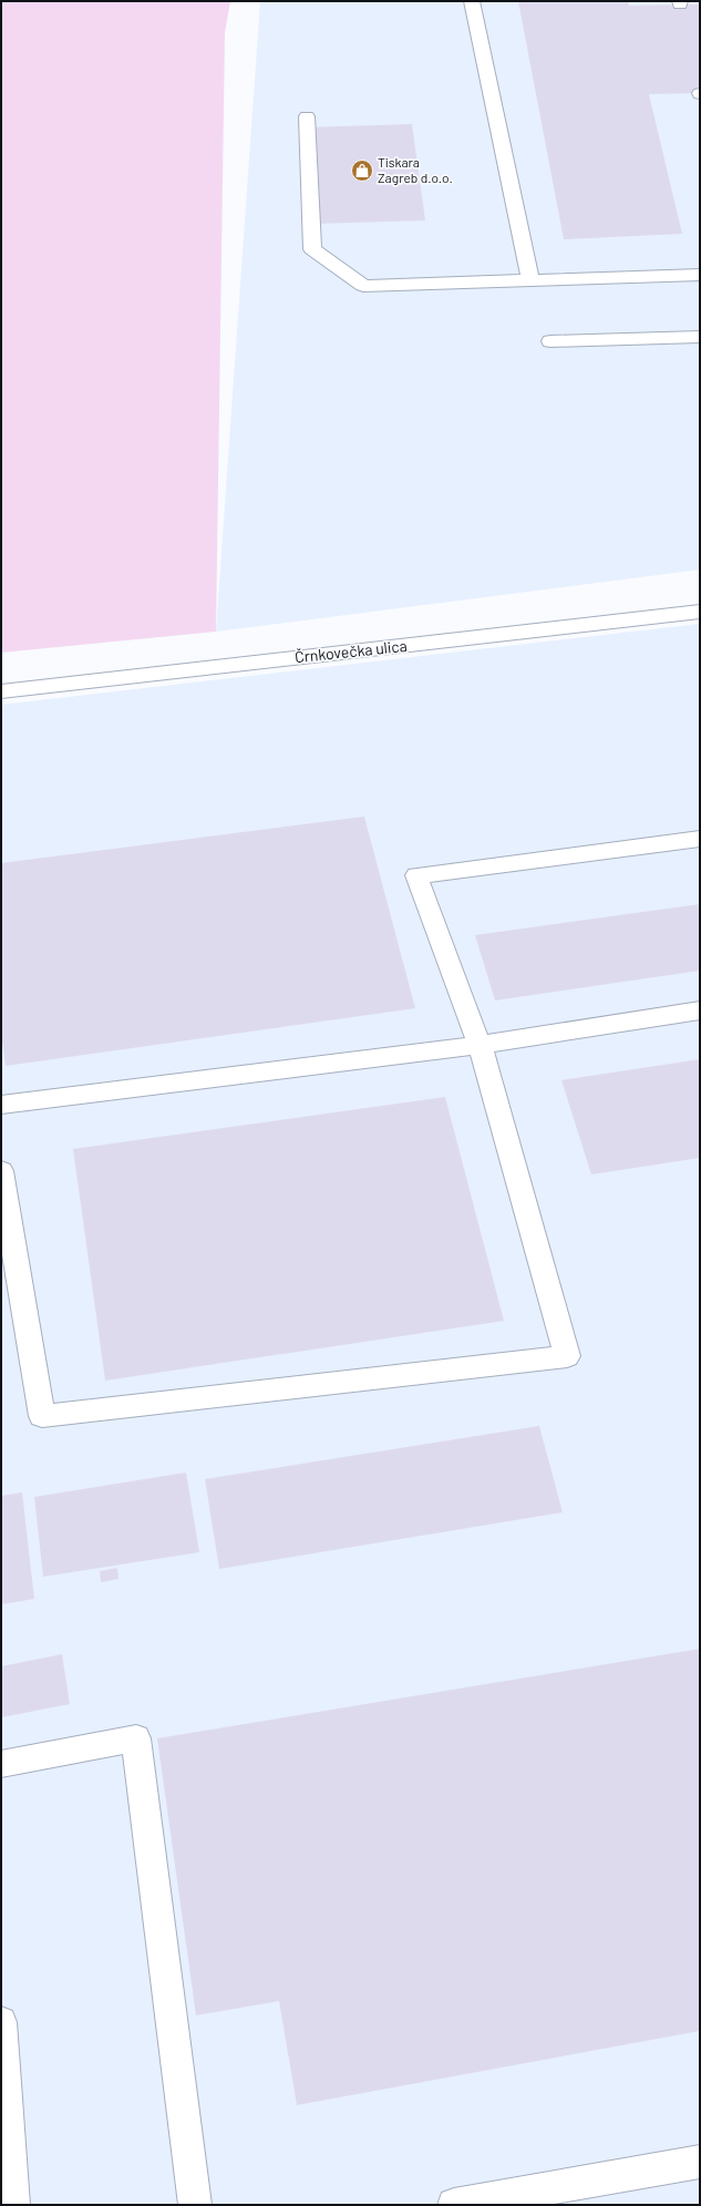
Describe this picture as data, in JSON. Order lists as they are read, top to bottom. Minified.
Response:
{"streets":{"street":["Črnkovečka ulica"]},"places":{"shop":["Tiskara Zagreb d.o.o."]}}
